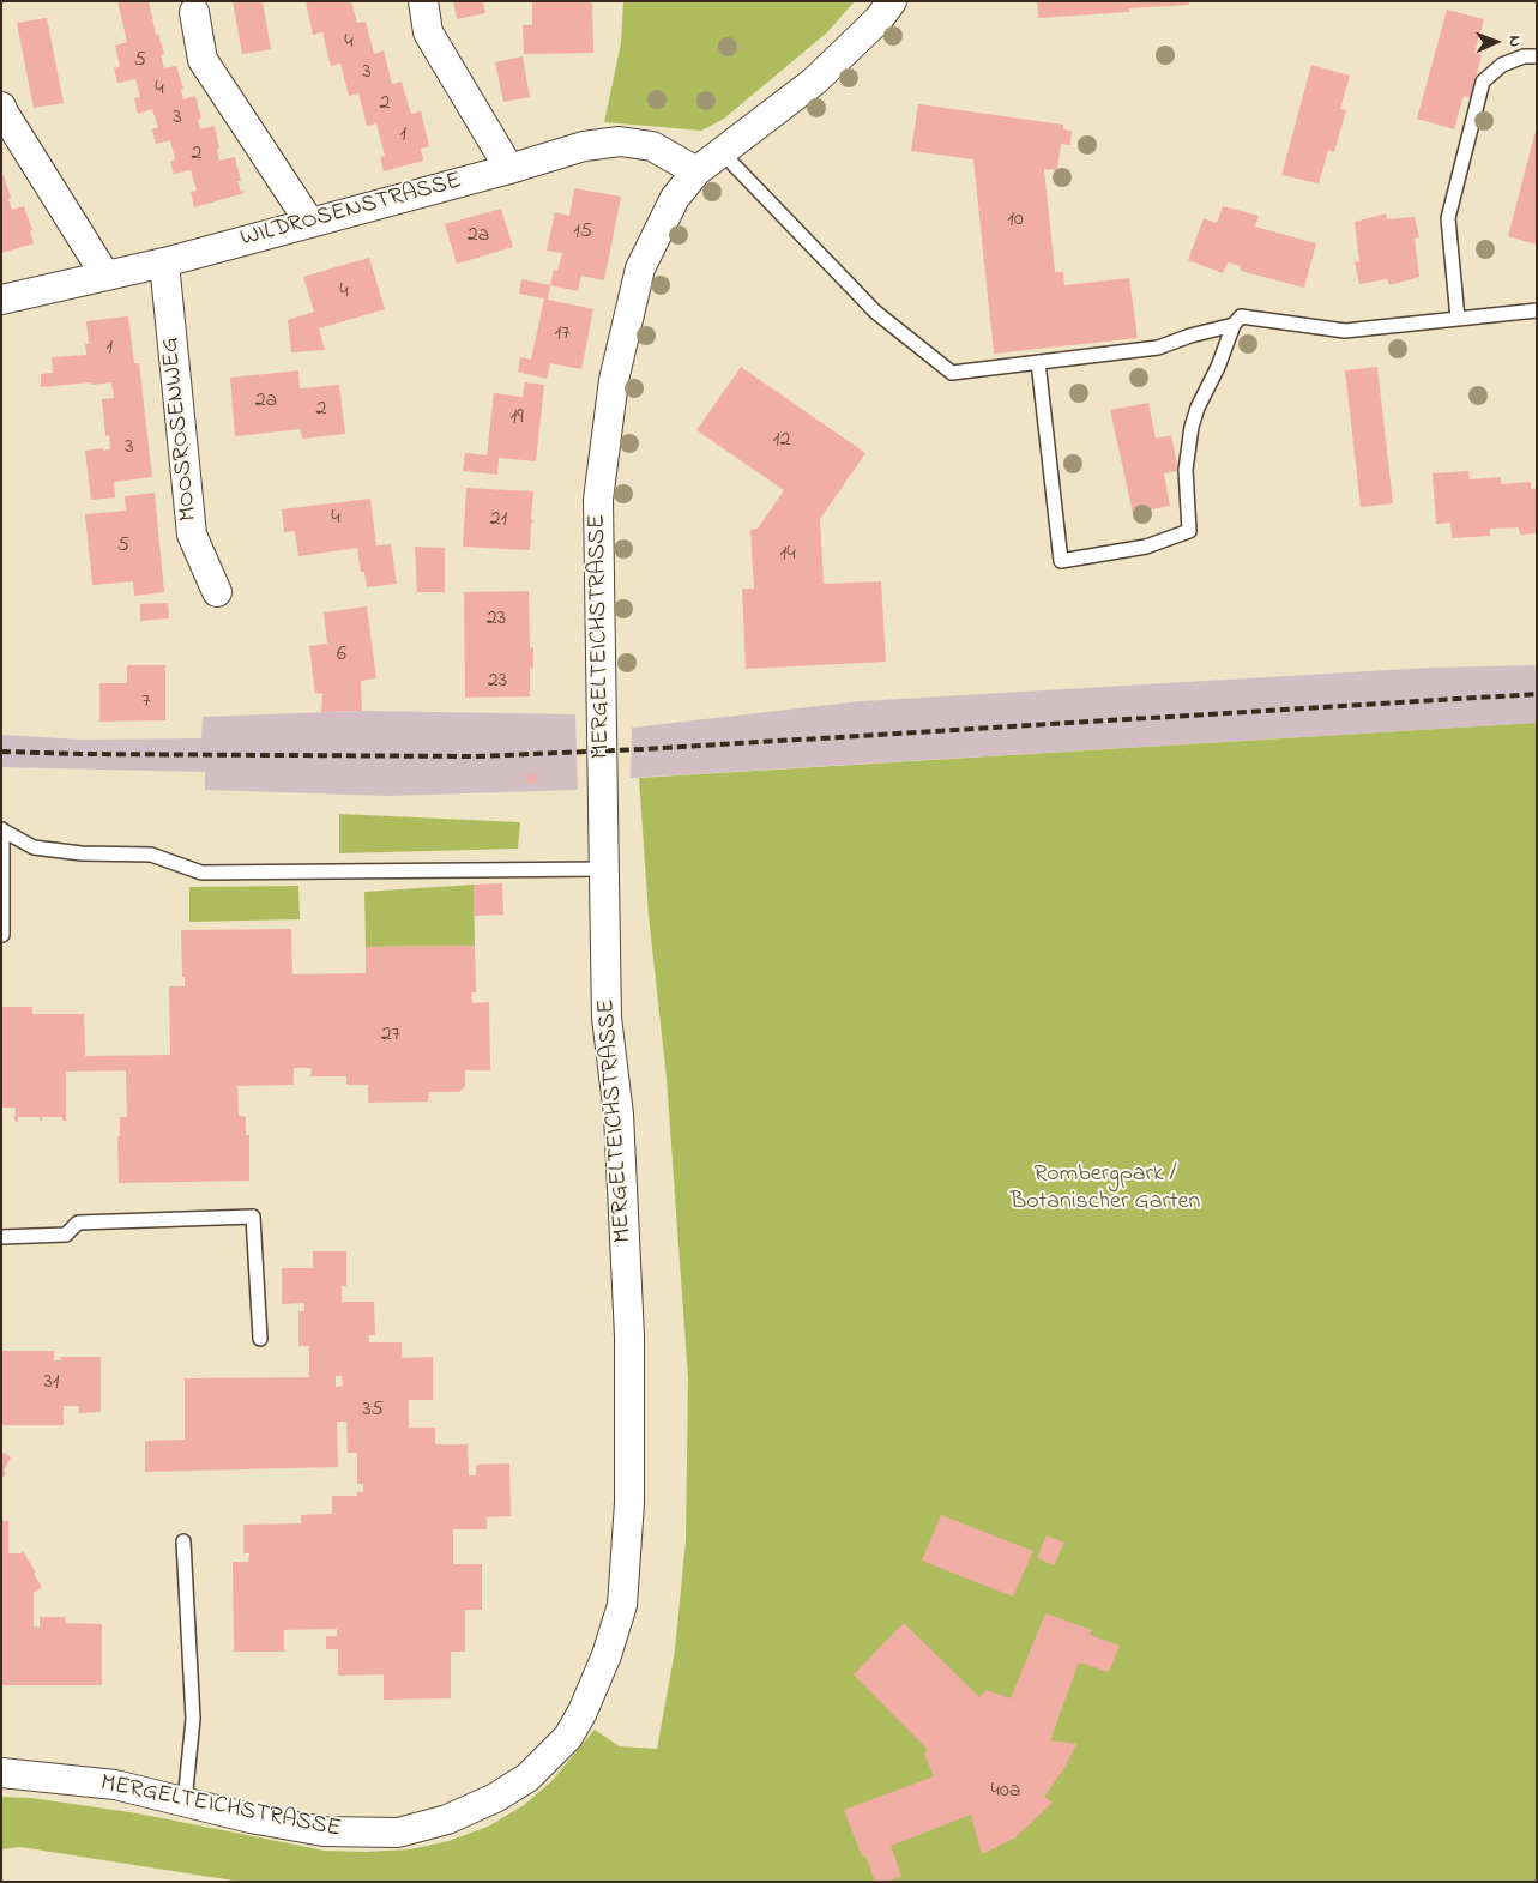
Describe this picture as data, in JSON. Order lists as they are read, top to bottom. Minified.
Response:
{"streets":{"street":["WILDROSENSTRASSE","MOOSROSENWEG","MERGELTEICHSTRASSE"]},"crossings":[["WILDROSENSTRASSE","MOOSROSENWEG"],["WILDROSENSTRASSE","MERGELTEICHSTRASSE"]],"parks":["Rombergpark / Botanischer Garten"],"house_numbers":["4","5","3","4","2","3","1","2","10","15","2a","4","17","1","2a","2","19","12","3","4","21","5","14","23","6","23","7","27","31","35","40a"],"north":"right"}
